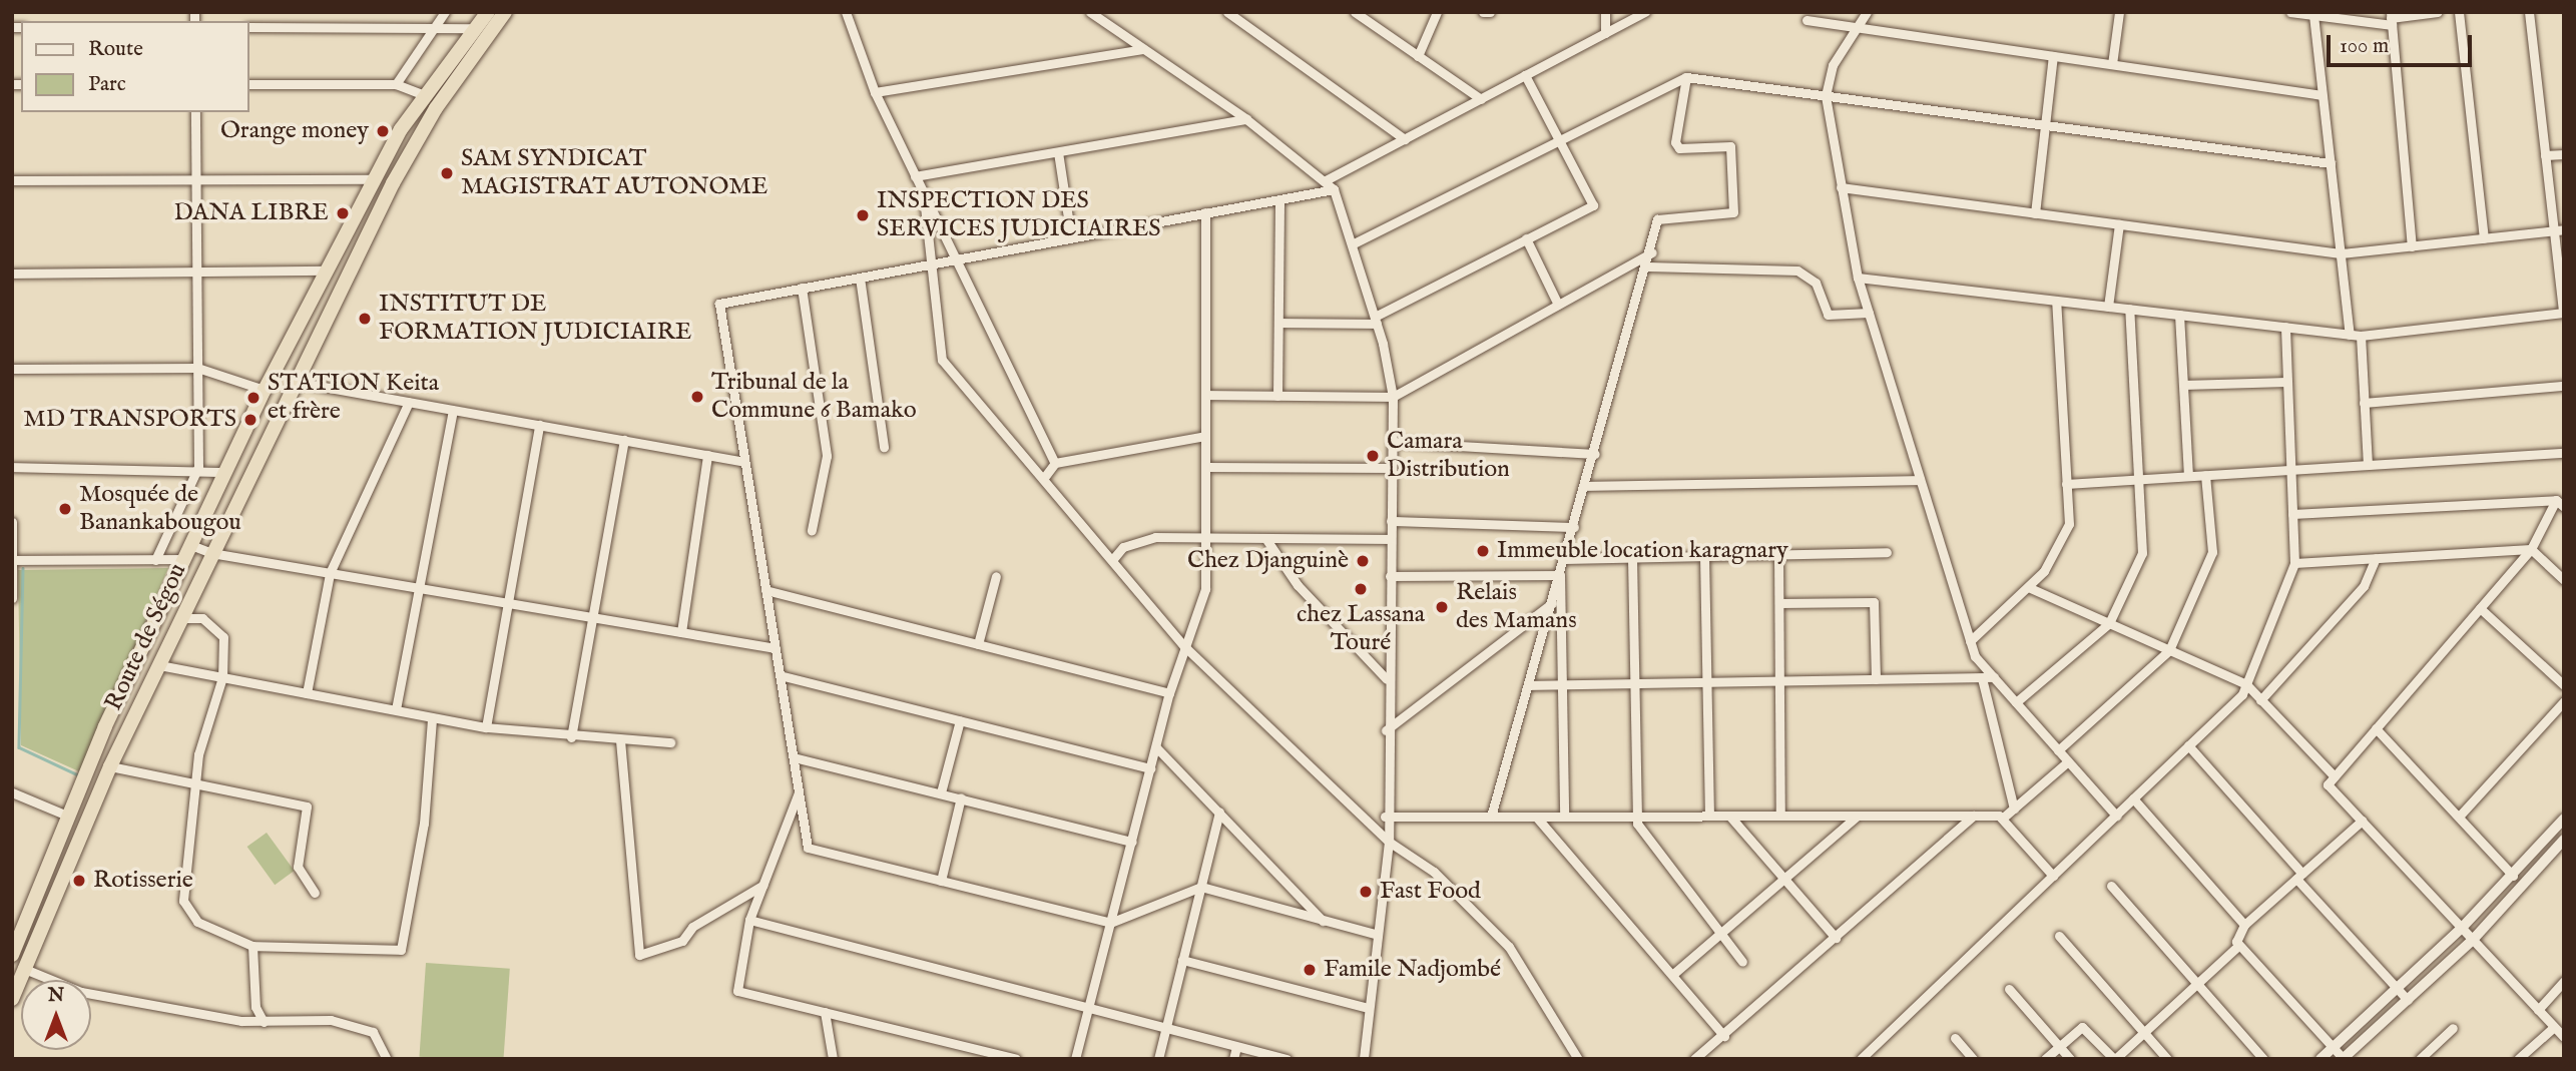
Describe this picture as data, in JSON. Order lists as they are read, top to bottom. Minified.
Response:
{"streets":{"highway":["Route de Ségou"]},"places":["Orange money","SAM SYNDICAT MAGISTRAT AUTONOME","DANA LIBRE","INSPECTION DES SERVICES JUDICIAIRES","INSTITUT DE FORMATION JUDICIAIRE","Tribunal de la Commune 6 Bamako","STATION Keita et frère","MD TRANSPORTS","Camara Distribution","Mosquée de Banankabougou","Immeuble location karagnary","Chez Djanguinè","chez Lassana Touré","Relais des Mamans","Rotisserie","Fast Food","Famile Nadjombé"],"legend":["Route","Parc"],"scale_bar":"100 m","north":"top"}
